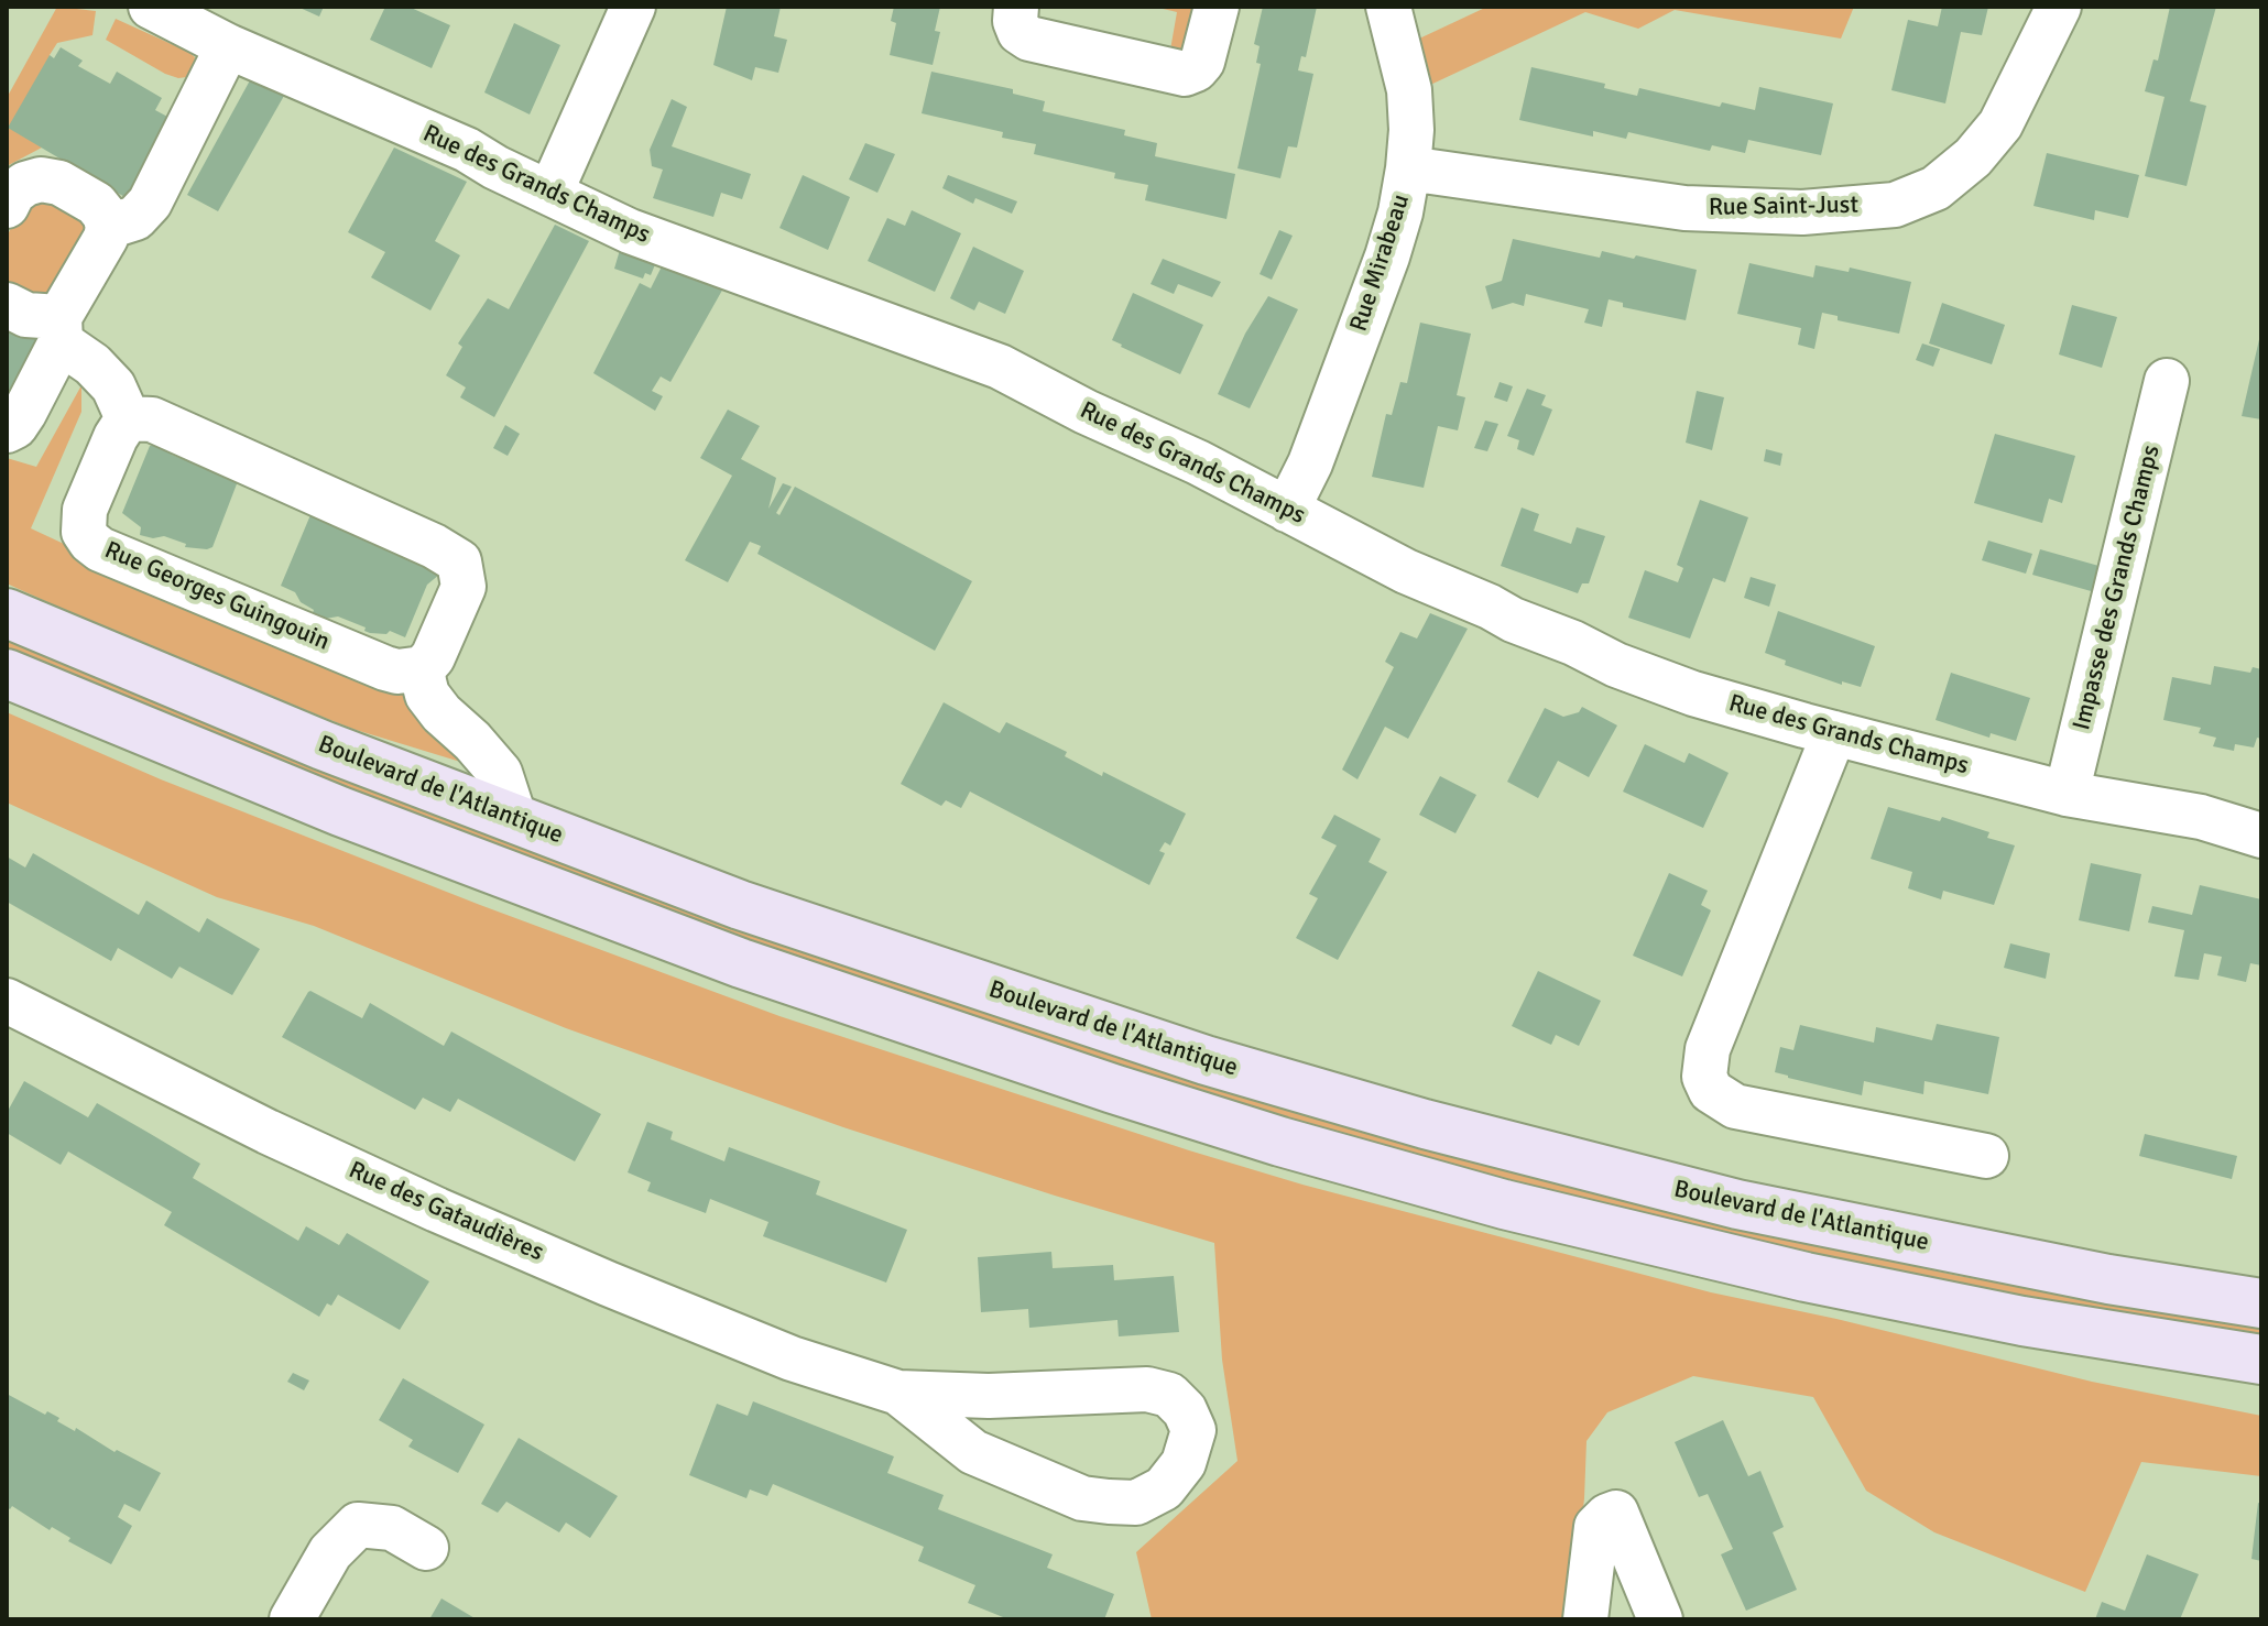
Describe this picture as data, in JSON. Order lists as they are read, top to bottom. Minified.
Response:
{"streets":{"main road":["Boulevard de l'Atlantique"],"street":["Rue des Grands Champs","Rue Saint-Just","Rue Mirabeau","Impasse des Grands Champs","Rue Georges Guingouin","Rue des Gataudières"]},"crossings":[["Rue des Grands Champs","Rue Mirabeau"],["Rue des Grands Champs","Impasse des Grands Champs"],["Rue Saint-Just","Rue Mirabeau"]]}
